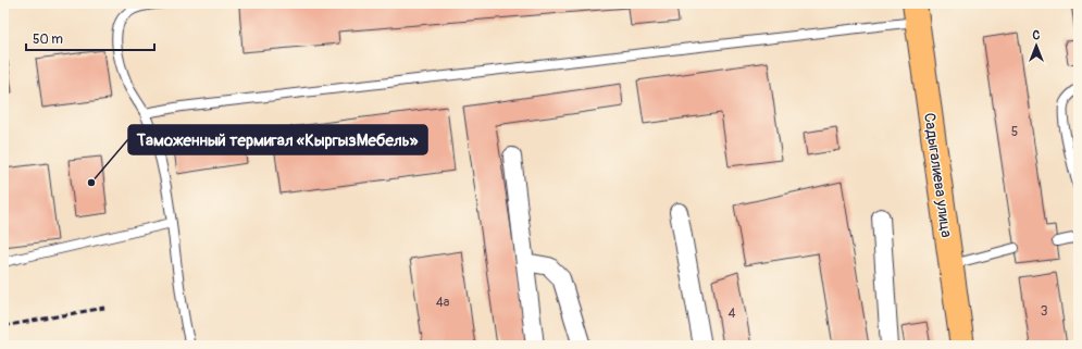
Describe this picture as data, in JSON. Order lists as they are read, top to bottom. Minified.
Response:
{"streets":{"main road":["Садыгалиева улица"]},"places":["Таможенный термигал «КыргызМебель»"],"house_numbers":["5","4a","3","4"],"scale_bar":"50 m","north":"top"}
